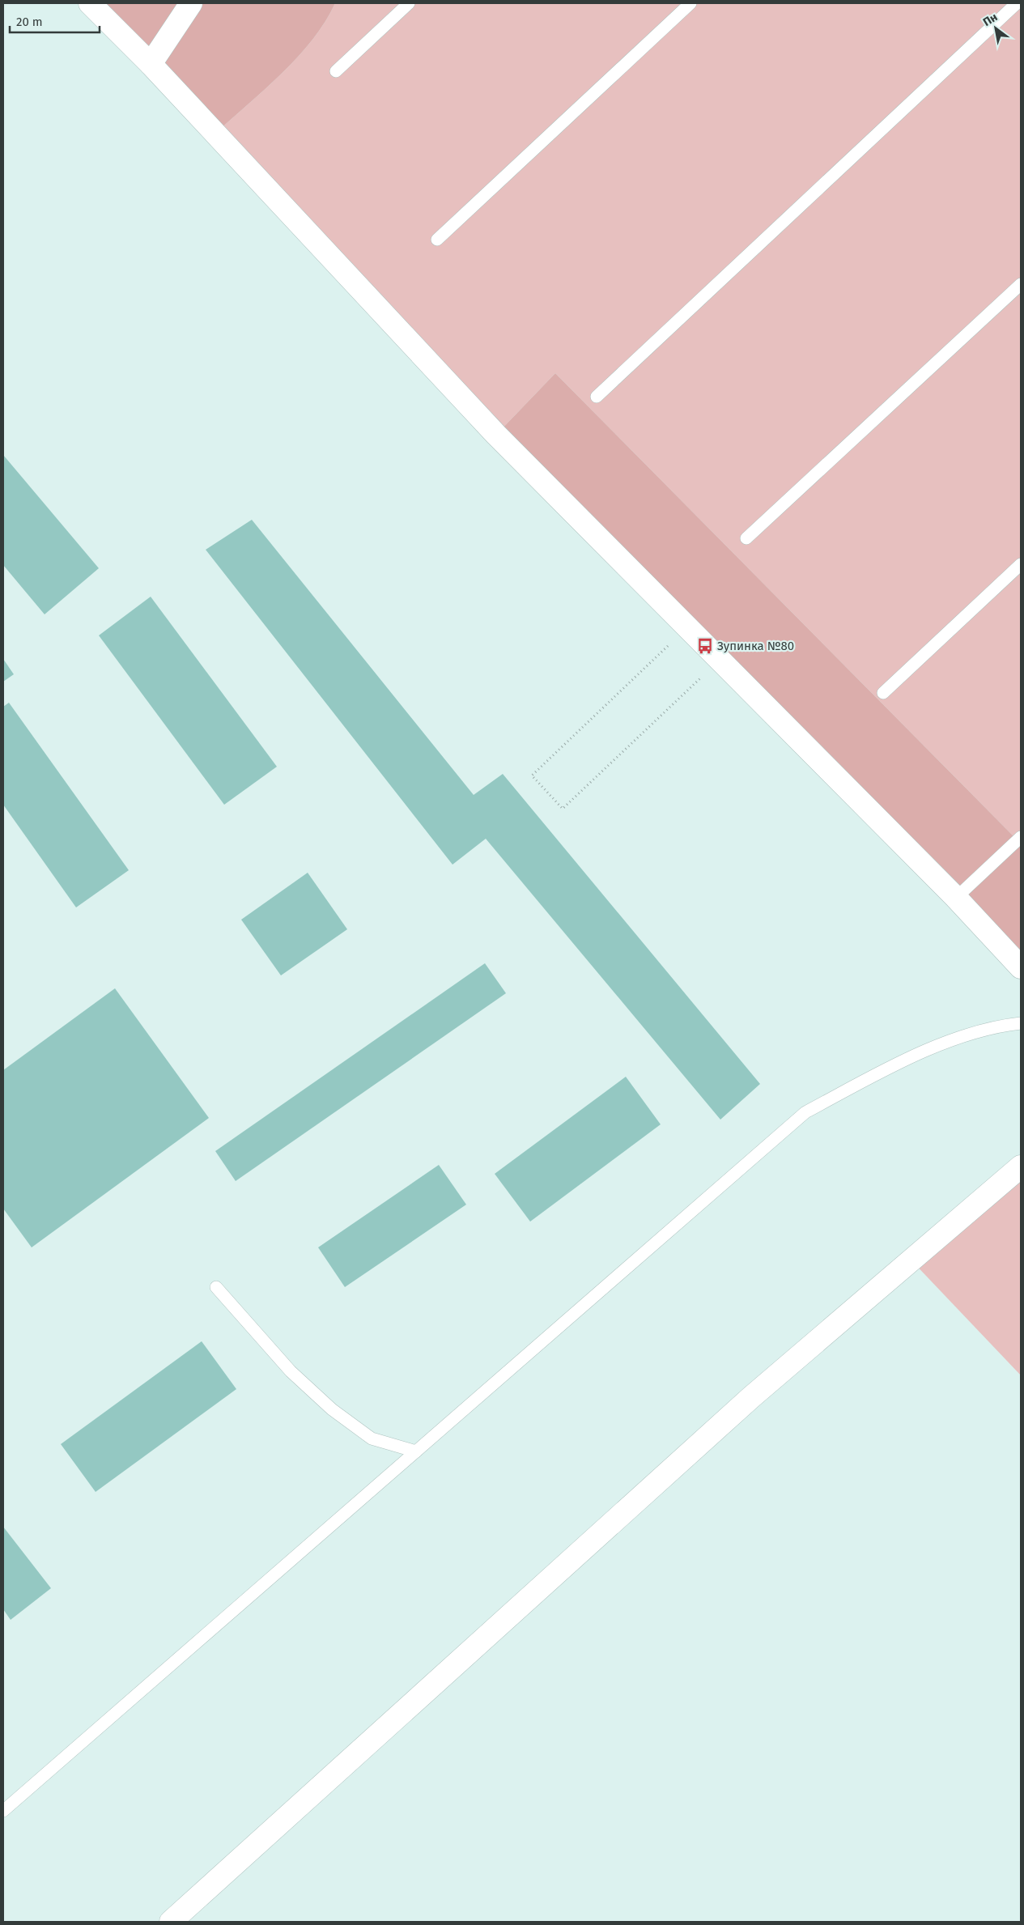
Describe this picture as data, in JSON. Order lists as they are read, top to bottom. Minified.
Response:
{"places":{"bus stop":["Зупинка №80"]},"scale_bar":"20 m","north":"top left"}
